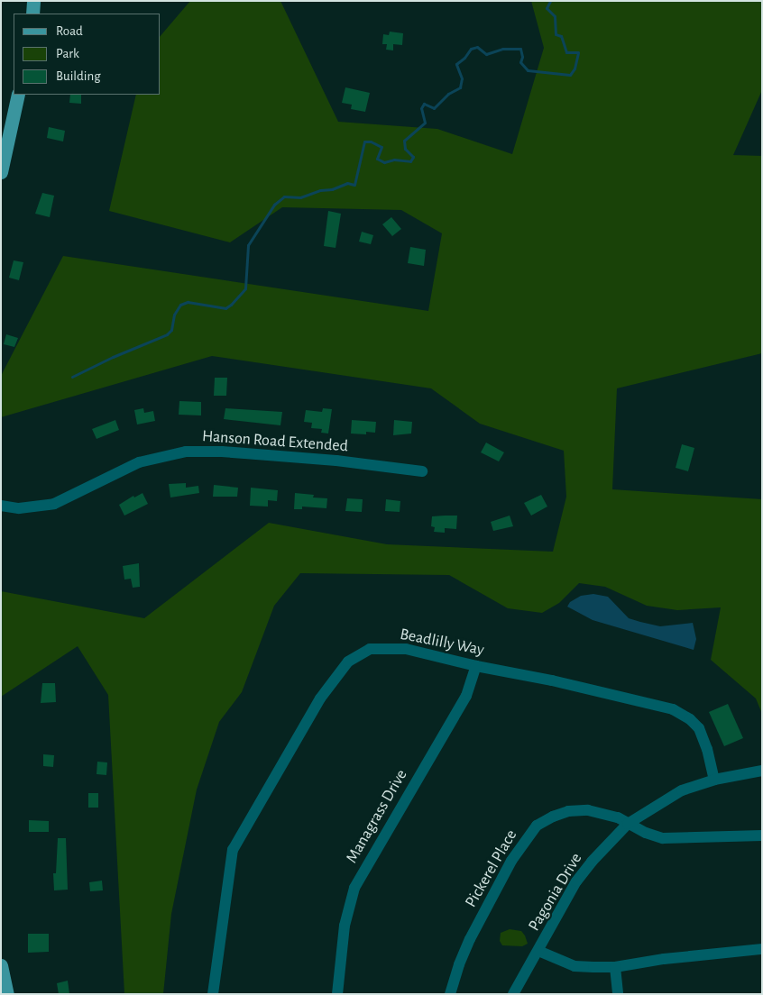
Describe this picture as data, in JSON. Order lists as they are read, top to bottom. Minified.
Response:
{"streets":{"street":["Hanson Road Extended","Beadlilly Way","Managrass Drive","Pickerel Place","Pagonia Drive"]},"crossings":[["Beadlilly Way","Managrass Drive"],["Beadlilly Way","Pagonia Drive"],["Pickerel Place","Pagonia Drive"]],"legend":["Road","Park","Building"]}
